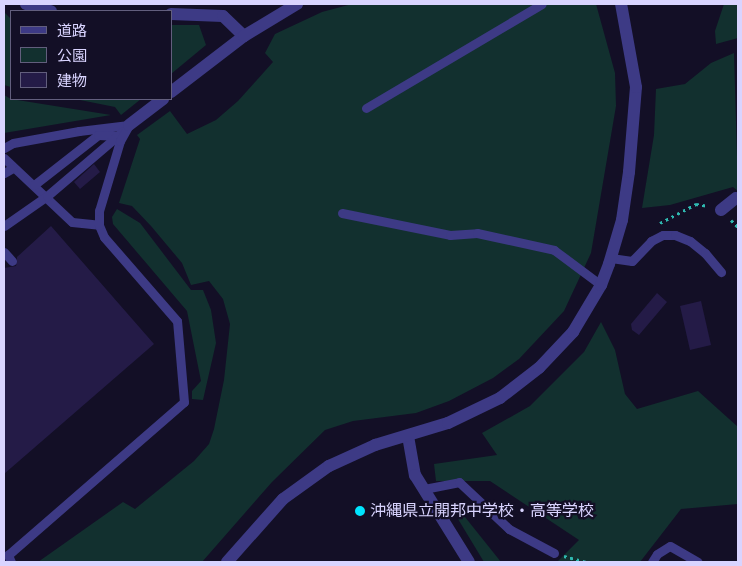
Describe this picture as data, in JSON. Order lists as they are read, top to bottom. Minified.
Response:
{"places":["沖縄県立開邦中学校・高等学校"],"legend":["道路","公園","建物"]}
